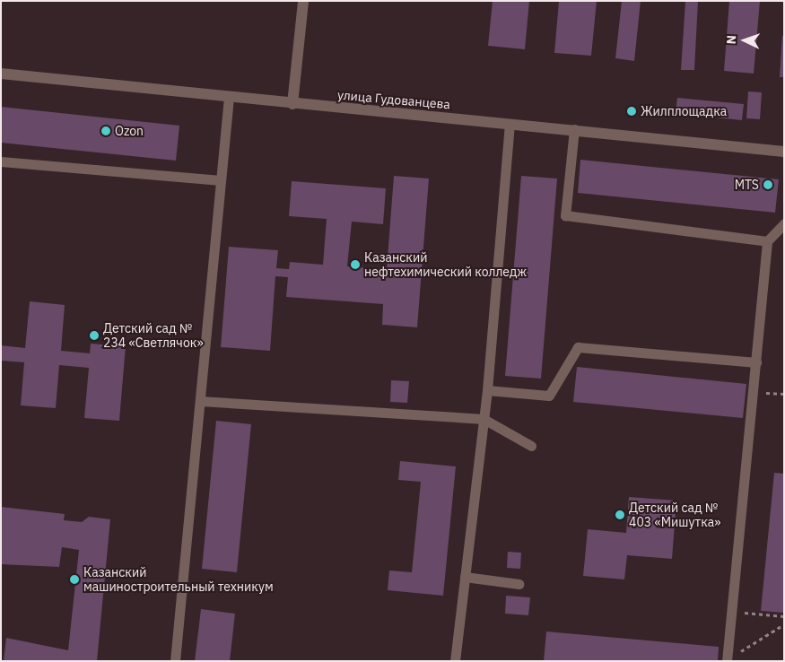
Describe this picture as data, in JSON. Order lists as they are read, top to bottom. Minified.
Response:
{"streets":{"street":["улица Гудованцева"]},"places":["Жилплощадка","Ozon","MTS","Казанский нефтехимический колледж","Детский сад № 234 «Светлячок»","Детский сад № 403 «Мишутка»","Казанский машиностроительный техникум"],"north":"left"}
